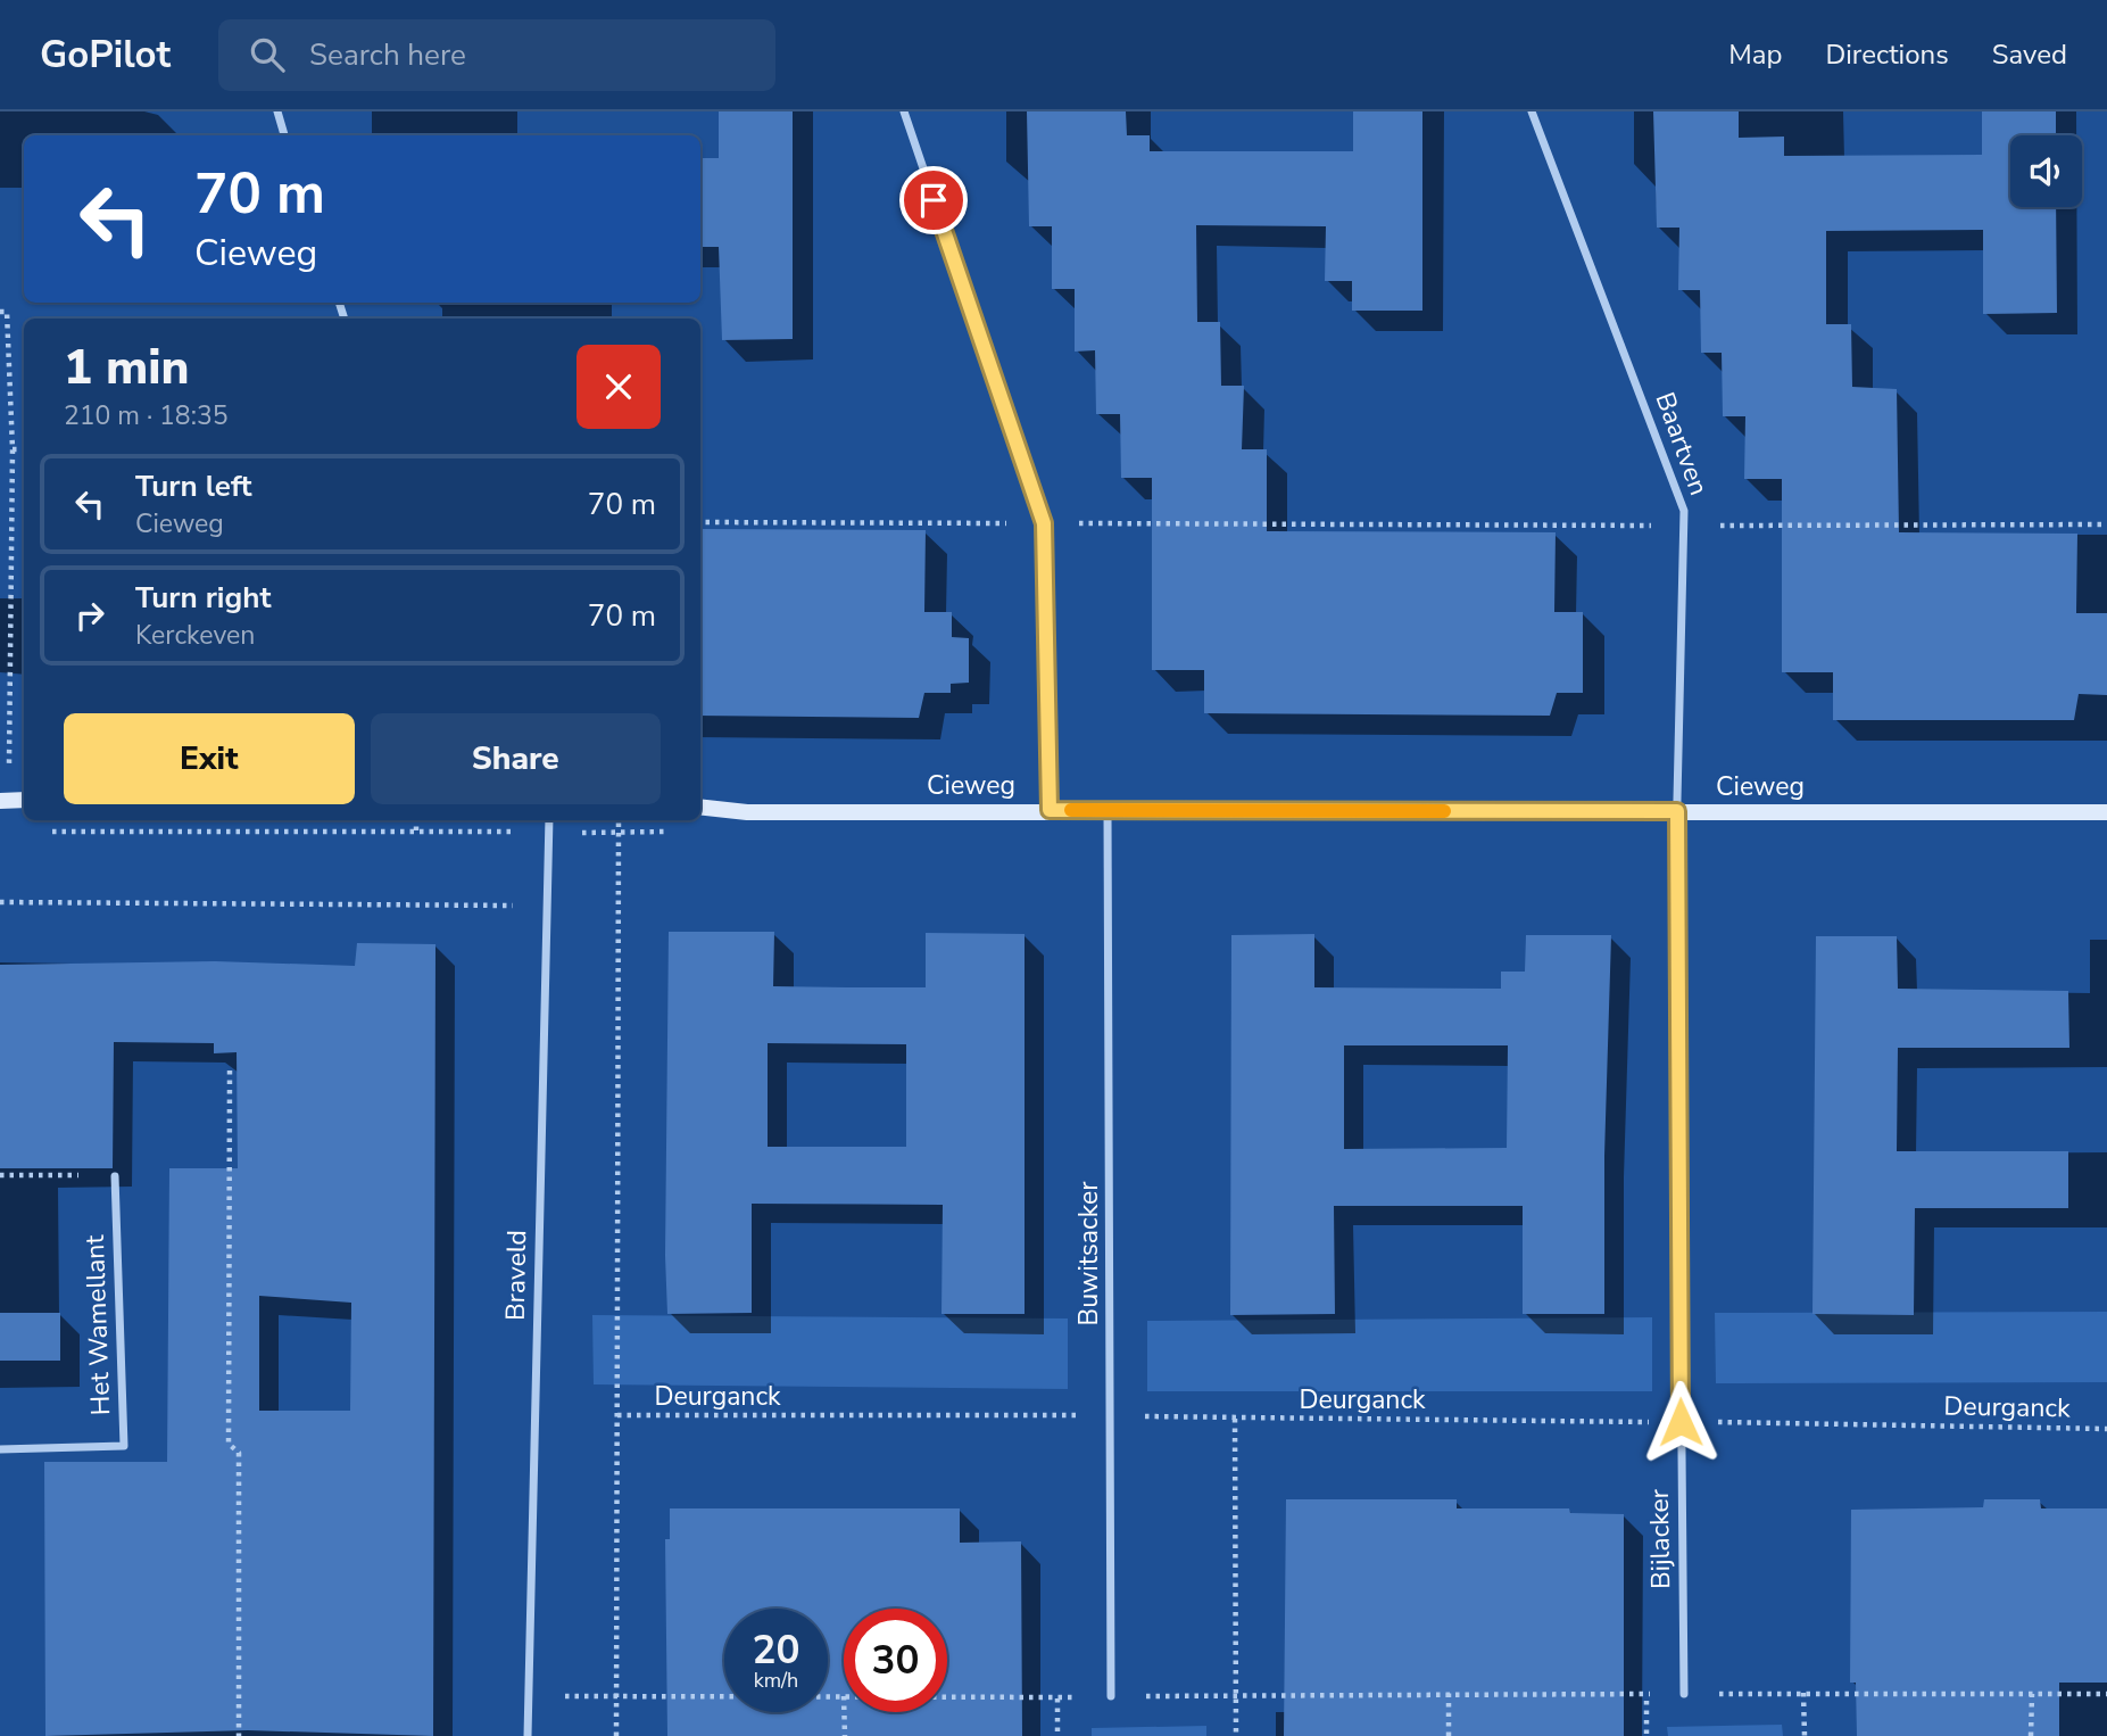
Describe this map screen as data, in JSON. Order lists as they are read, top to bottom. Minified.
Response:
{"streets":{"street":["Baartven","Cieweg","Buwitsacker","Braveld","Het Wamellant","Bijlacker"],"path":["Deurganck"]},"crossings":[["Baartven","Cieweg"],["Baartven","Bijlacker"],["Cieweg","Buwitsacker"],["Cieweg","Bijlacker"],["Buwitsacker","Deurganck"],["Deurganck","Bijlacker"]],"page":{"header":"GoPilot","search":"Search here","nav":["Map","Directions","Saved"],"turn":["70 m","Cieweg"],"heading":["1 min","210 m · 18:35"],"list":[{"name":"Turn left","note":"Cieweg","value":"70 m"},{"name":"Turn right","note":"Kerckeven","value":"70 m"}],"buttons":["Exit","Share"],"speed":"20 km/h","limit":"30"}}
